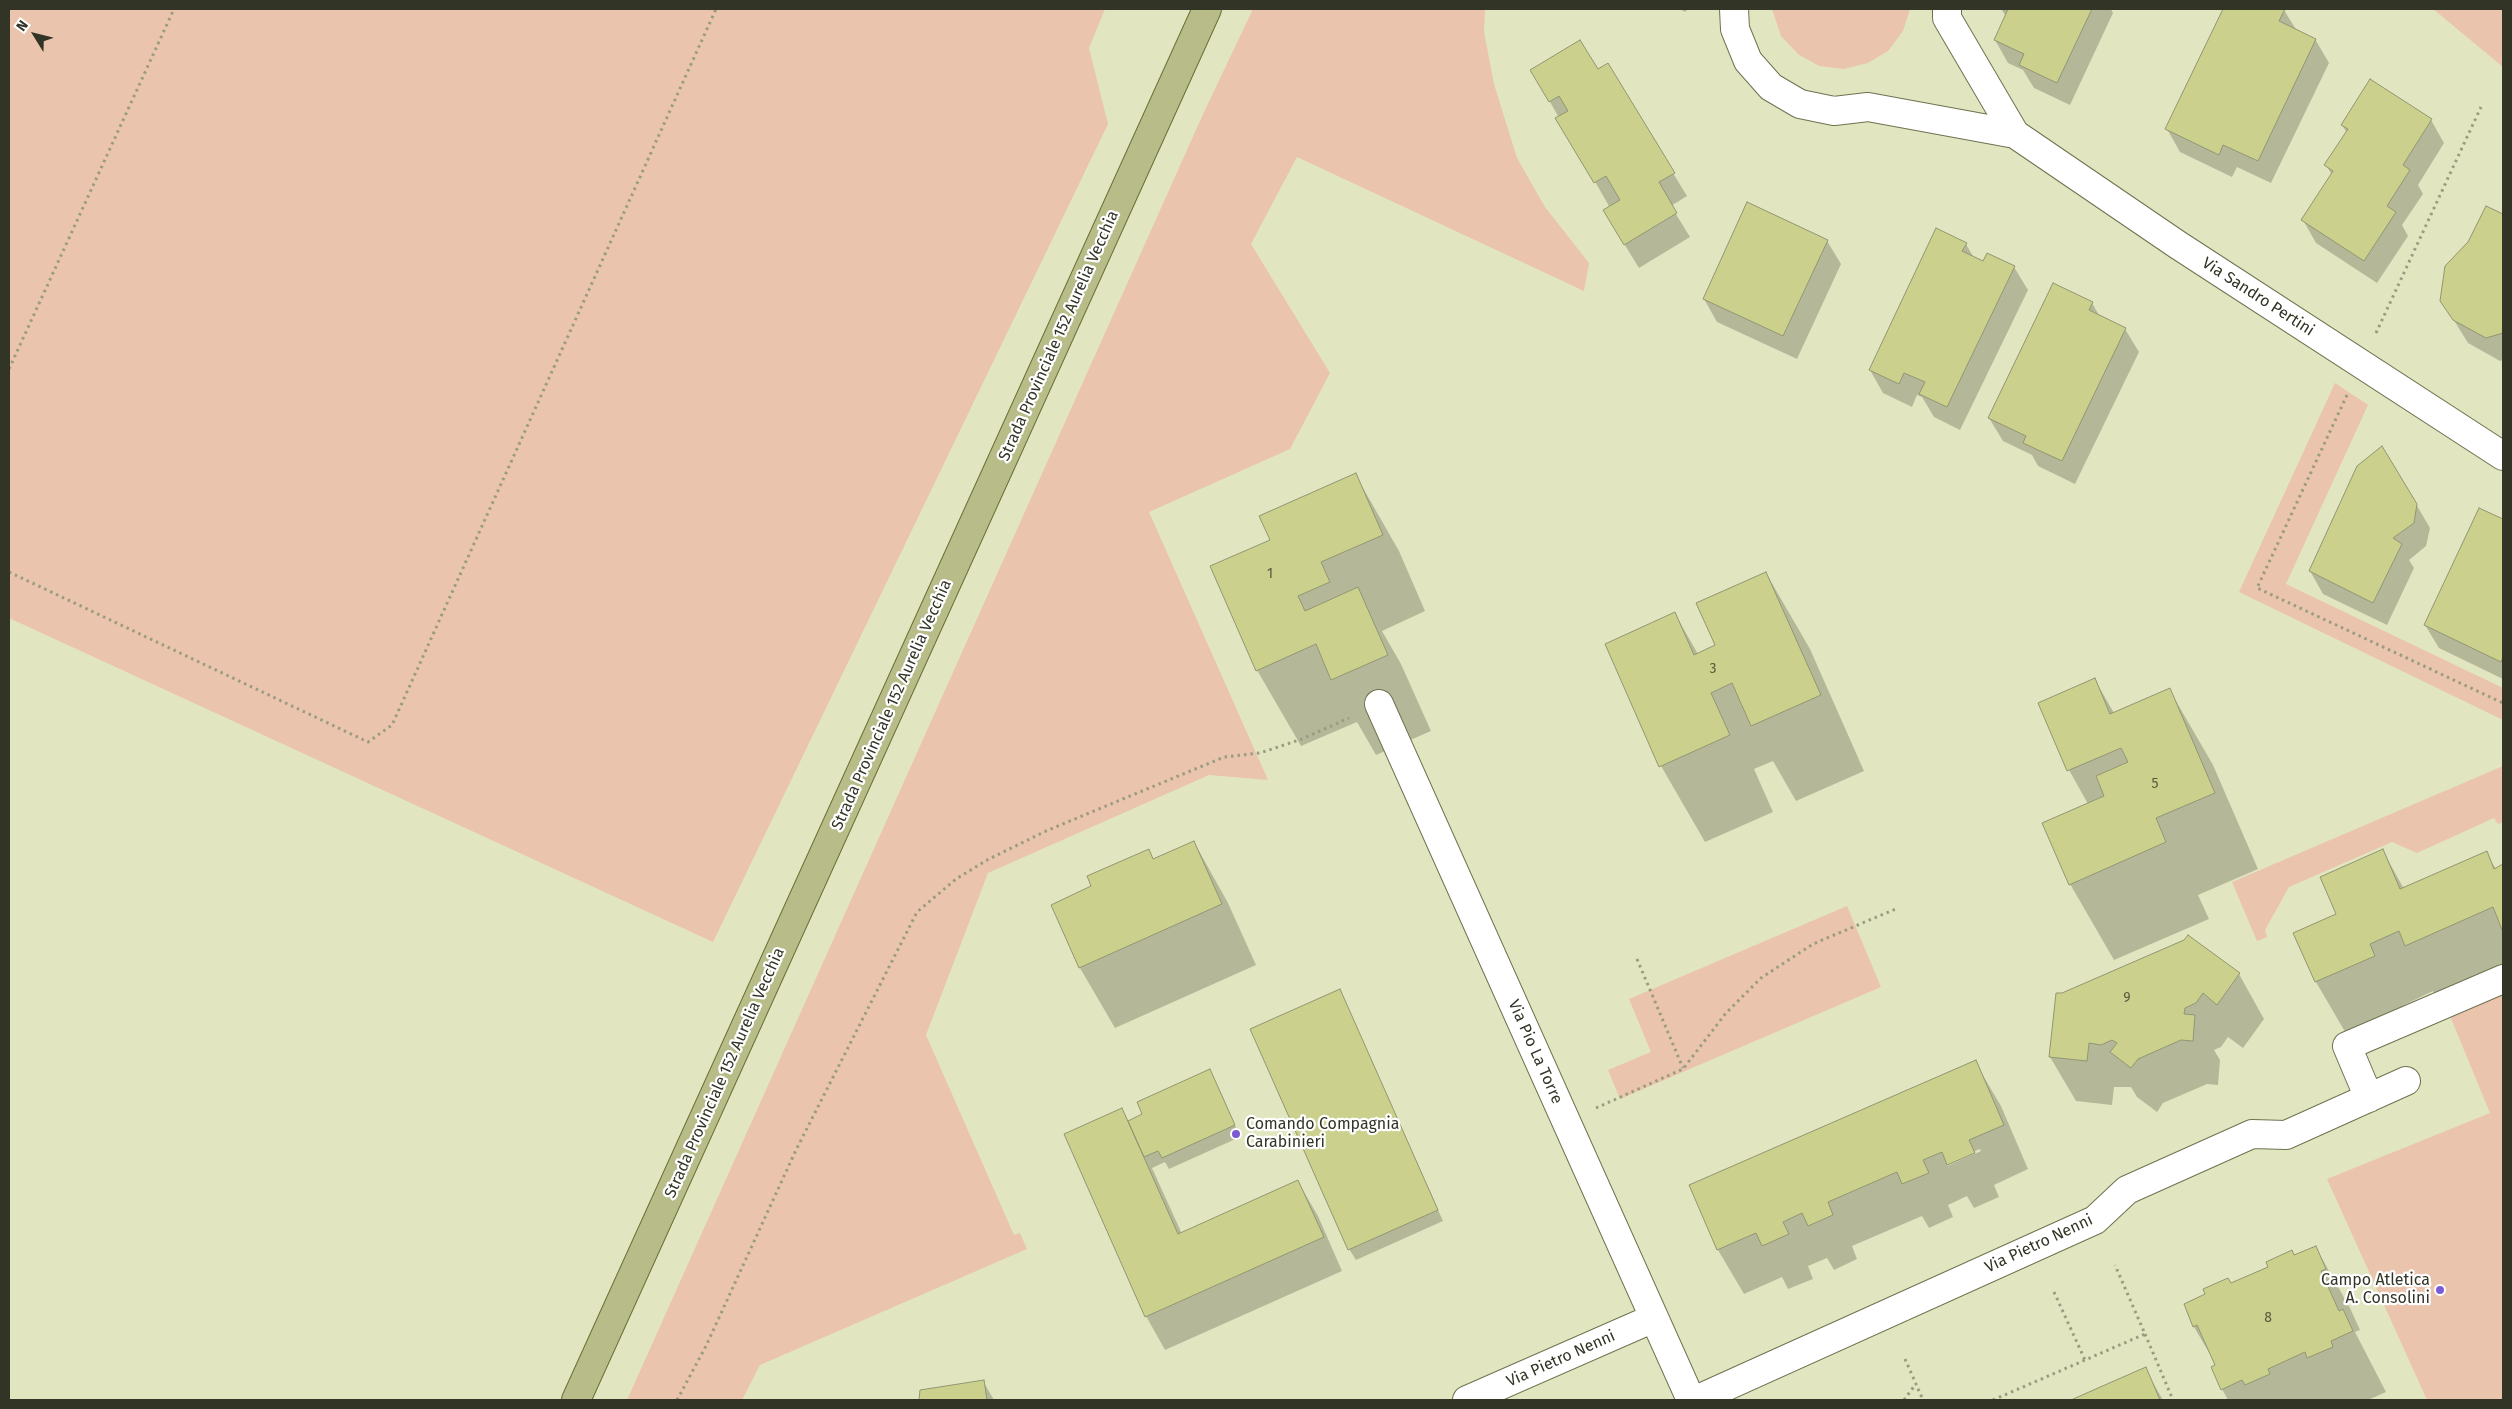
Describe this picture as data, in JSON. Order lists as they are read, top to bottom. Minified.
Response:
{"streets":{"main road":["Strada Provinciale 152 Aurelia Vecchia"],"street":["Via Sandro Pertini","Via Pio La Torre","Via Pietro Nenni"]},"crossings":[["Via Pio La Torre","Via Pietro Nenni"]],"places":["Comando Compagnia Carabinieri","Campo Atletica A. Consolini"],"house_numbers":["1","3","5","9","8"],"north":"top left"}
